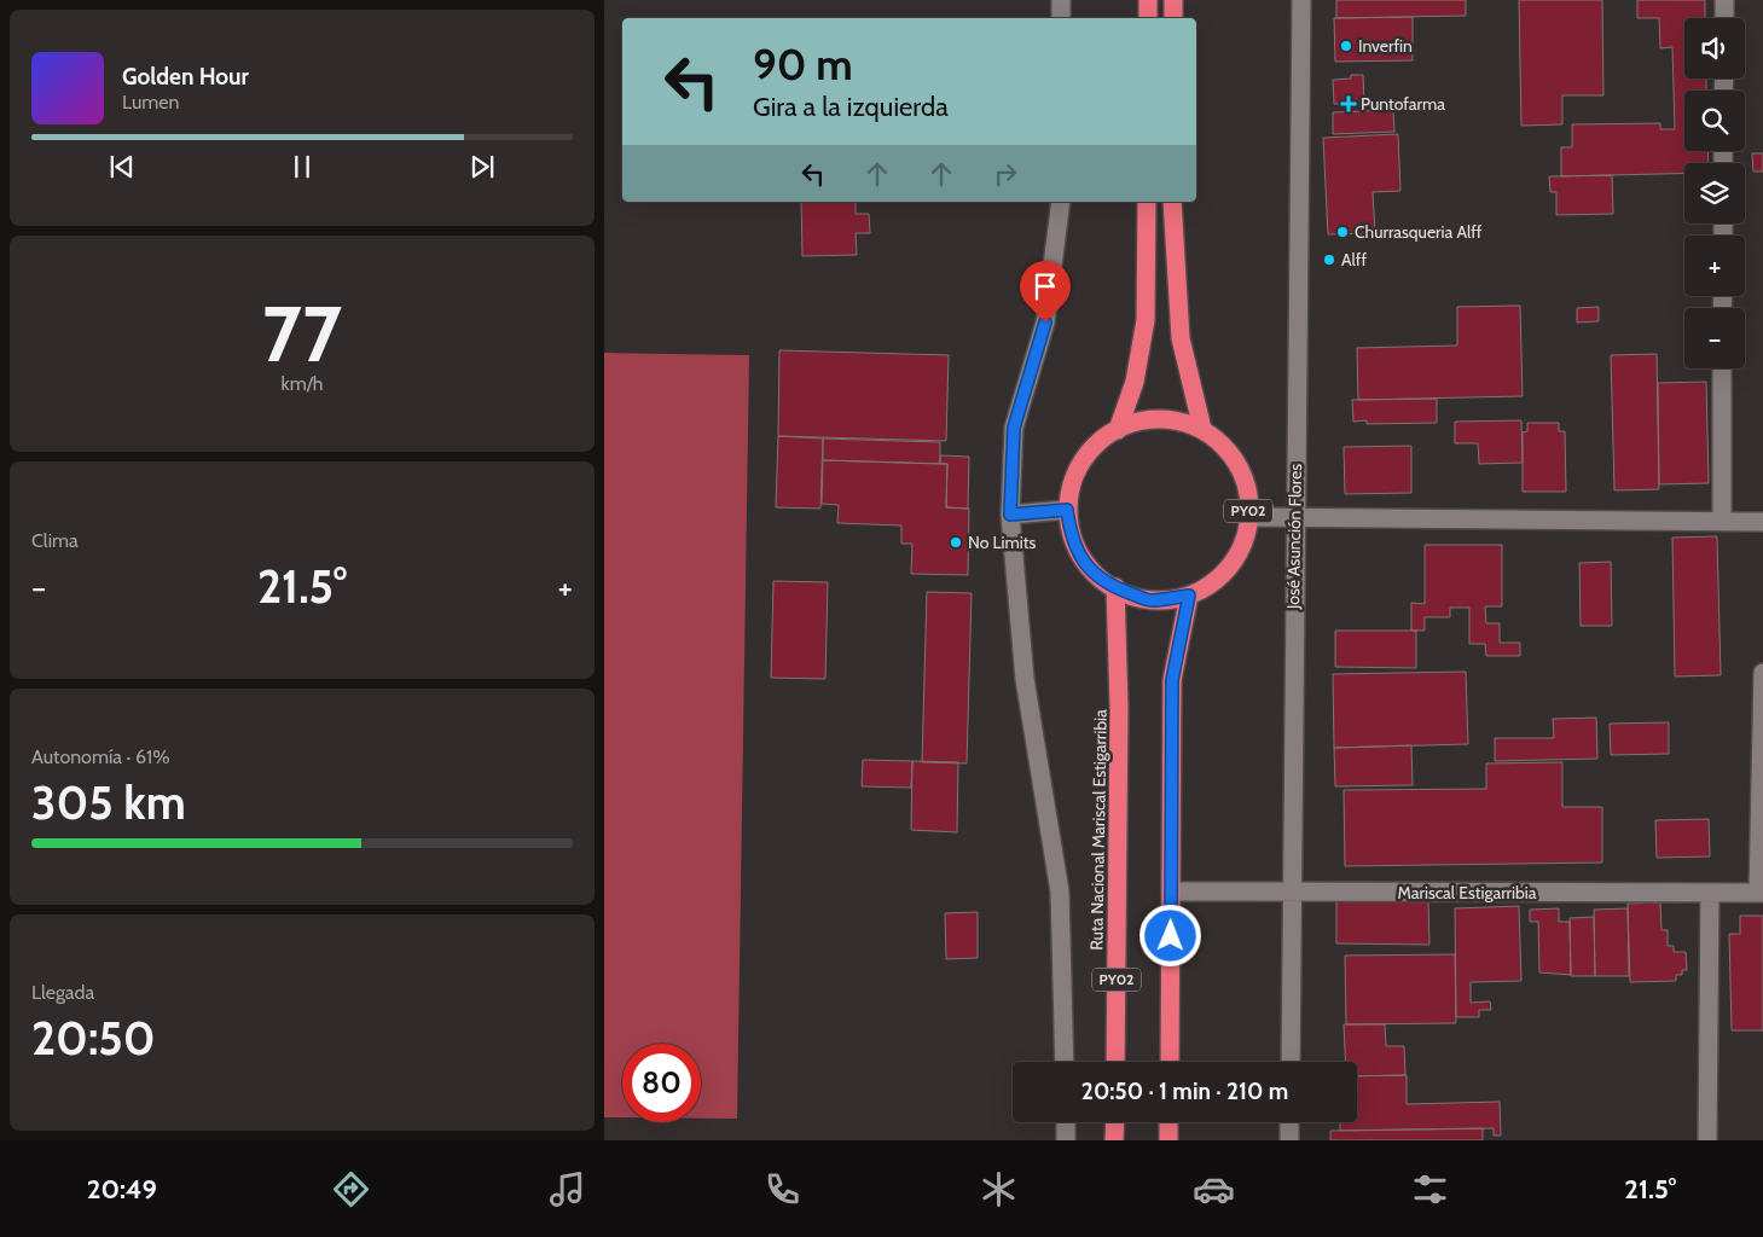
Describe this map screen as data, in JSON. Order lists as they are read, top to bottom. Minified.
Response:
{"streets":{"highway":["PY02","Ruta Nacional Mariscal Estigarribia"],"street":["José Asunción Flores","Mariscal Estigarribia"]},"crossings":[["PY02","Ruta Nacional Mariscal Estigarribia"],["José Asunción Flores","Mariscal Estigarribia"]],"places":{"other":["Inverfin","Churrasqueria Alff","Alff","No Limits"],"health":["Puntofarma"]},"page":{"map_buttons":["+","−"],"turn":["90 m","Gira a la izquierda"],"song":["Golden Hour","Lumen"],"tile":[["77","km/h"],"Clima",["Autonomía · 61%","305 km"],["Llegada","20:50"]],"heat":["−","21.5°","+"],"limit":"80","trip":"20:50 · 1 min · 210 m","tabs":["20:49","21.5°"]}}
